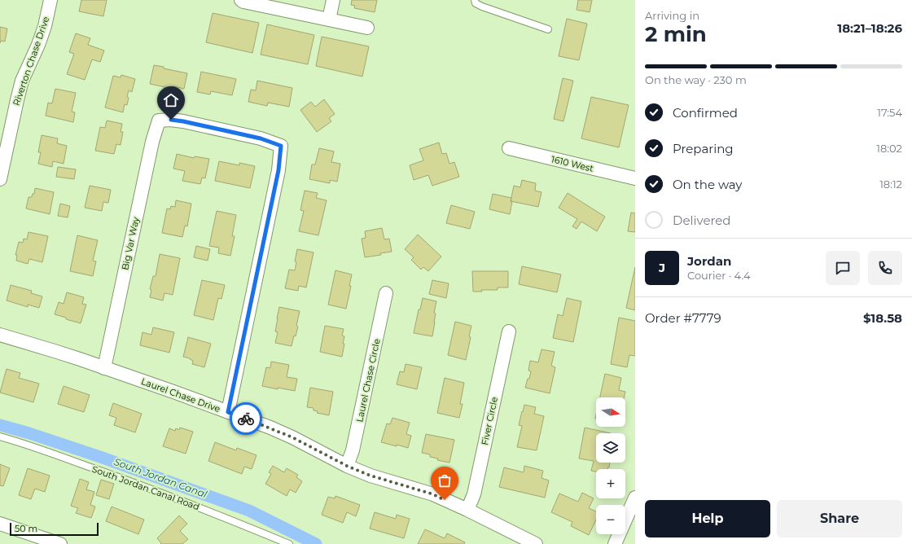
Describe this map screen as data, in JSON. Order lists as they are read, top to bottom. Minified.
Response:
{"streets":{"street":["Riverton Chase Drive","1610 West","Big Var Way","Laurel Chase Circle","Laurel Chase Drive","Fiver Circle"],"lane":["South Jordan Canal Road"]},"crossings":[["Big Var Way","Laurel Chase Drive"],["Laurel Chase Circle","Laurel Chase Drive"],["Laurel Chase Drive","Fiver Circle"]],"water":["South Jordan Canal"],"scale_bar":"50 m","north":"right","page":{"heading":["2 min","Arriving in","18:21–18:26"],"panel":["Jordan","Courier · 4.4","Order #7779","$18.58"],"bar":"On the way · 230 m","list":[["Confirmed","17:54"],["Preparing","18:02"],["On the way","18:12"],"Delivered"],"round":"J","map_buttons":["+","−"],"buttons":["Help","Share"],"scale":"50 m"}}
